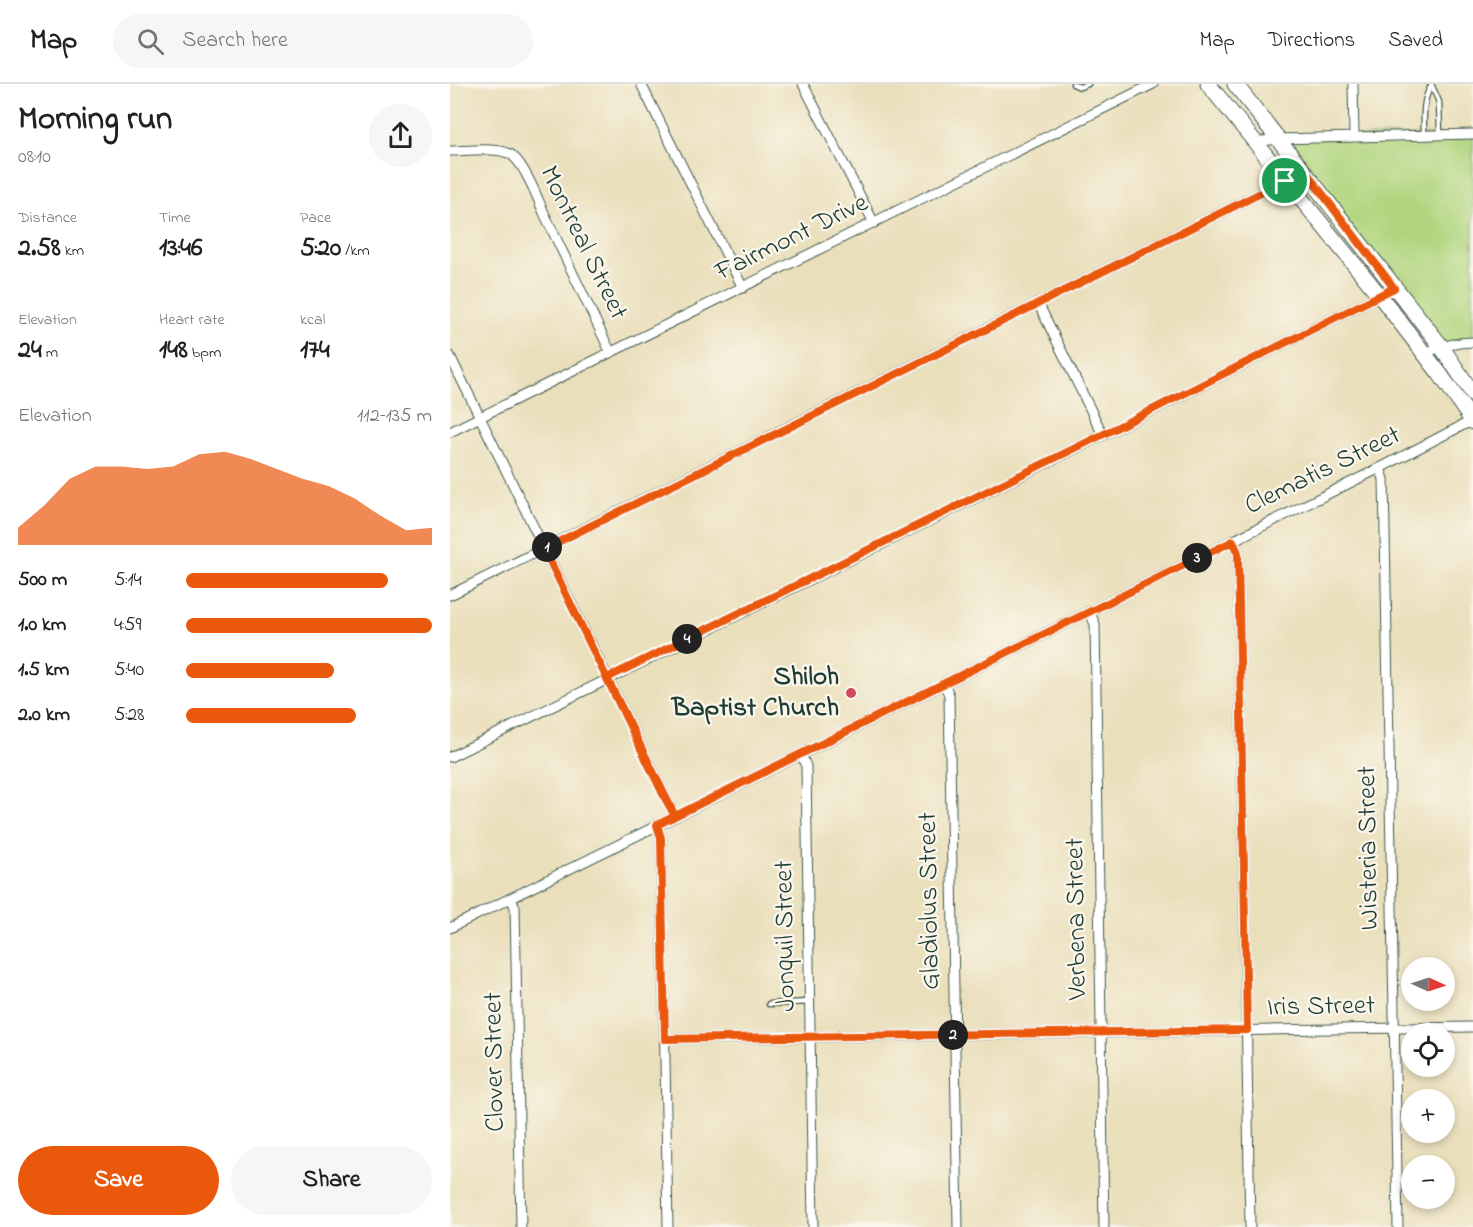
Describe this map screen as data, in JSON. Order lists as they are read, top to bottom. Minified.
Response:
{"streets":{"street":["Fairmont Drive","Montreal Street","Clematis Street","Wisteria Street","Gladiolus Street","Verbena Street","Jonquil Street","Iris Street","Clover Street"]},"crossings":[["Fairmont Drive","Montreal Street"],["Clematis Street","Wisteria Street"],["Clematis Street","Gladiolus Street"],["Clematis Street","Verbena Street"],["Clematis Street","Jonquil Street"],["Clematis Street","Clover Street"],["Wisteria Street","Iris Street"],["Gladiolus Street","Iris Street"],["Verbena Street","Iris Street"],["Jonquil Street","Iris Street"]],"places":["Shiloh Baptist Church"],"north":"right","page":{"header":"Map","search":"Search here","nav":["Map","Directions","Saved"],"heading":["Morning run","08:10"],"stats":[["Distance","2.58 km"],["Time","13:46"],["Pace","5:20 /km"],["Elevation","24 m"],["Heart rate","148 bpm"],["kcal","174"]],"chart":["Elevation","112–135 m"],"pins":["1","3","4","2"],"list":[{"name":"500 m","note":"5:14"},{"name":"1.0 km","note":"4:59"},{"name":"1.5 km","note":"5:40"},{"name":"2.0 km","note":"5:28"}],"map_buttons":["+","−"],"buttons":["Save","Share"]}}
